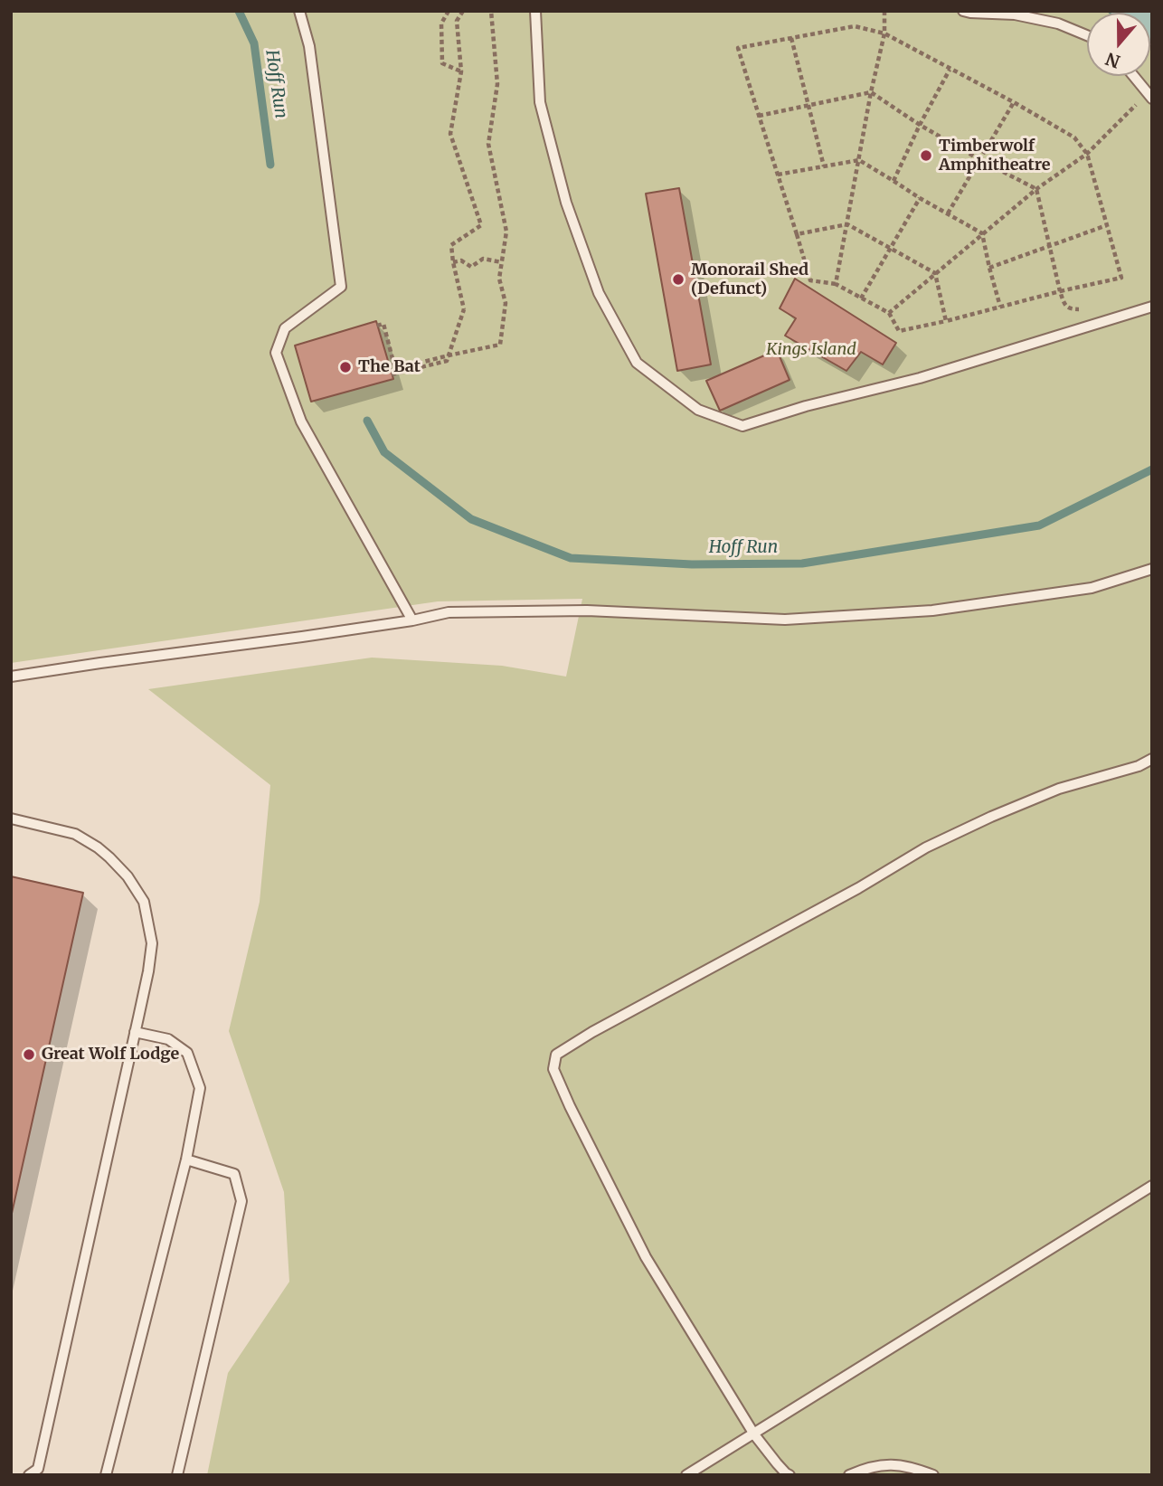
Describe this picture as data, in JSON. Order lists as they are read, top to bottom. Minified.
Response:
{"water":["Hoff Run"],"parks":["Kings Island"],"places":["Timberwolf Amphitheatre","Monorail Shed (Defunct)","The Bat","Great Wolf Lodge"],"north":"bottom"}
